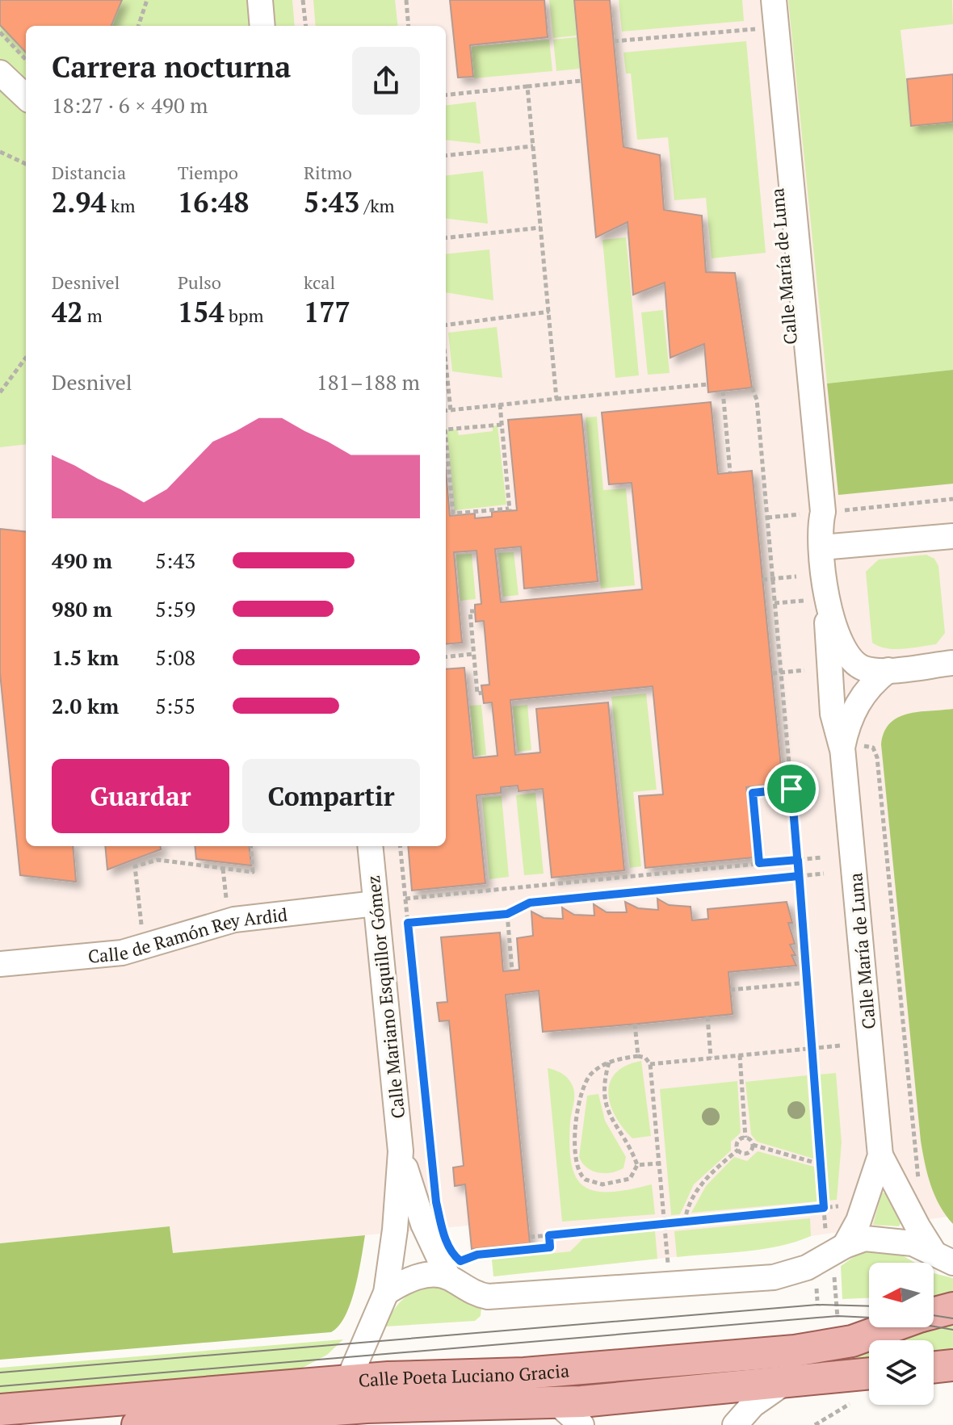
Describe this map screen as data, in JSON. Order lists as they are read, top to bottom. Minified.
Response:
{"streets":{"main road":["Calle Poeta Luciano Gracia"],"street":["Calle María de Luna","Calle de Ramón Rey Ardid","Calle Mariano Esquillor Gómez"]},"crossings":[["Calle de Ramón Rey Ardid","Calle Mariano Esquillor Gómez"],["Calle Mariano Esquillor Gómez","Calle Poeta Luciano Gracia"]],"north":"left","page":{"heading":["Carrera nocturna","18:27 · 6 × 490 m"],"stats":[["Distancia","2.94 km"],["Tiempo","16:48"],["Ritmo","5:43 /km"],["Desnivel","42 m"],["Pulso","154 bpm"],["kcal","177"]],"chart":["Desnivel","181–188 m"],"list":[{"name":"490 m","note":"5:43"},{"name":"980 m","note":"5:59"},{"name":"1.5 km","note":"5:08"},{"name":"2.0 km","note":"5:55"}],"buttons":["Guardar","Compartir"]}}
